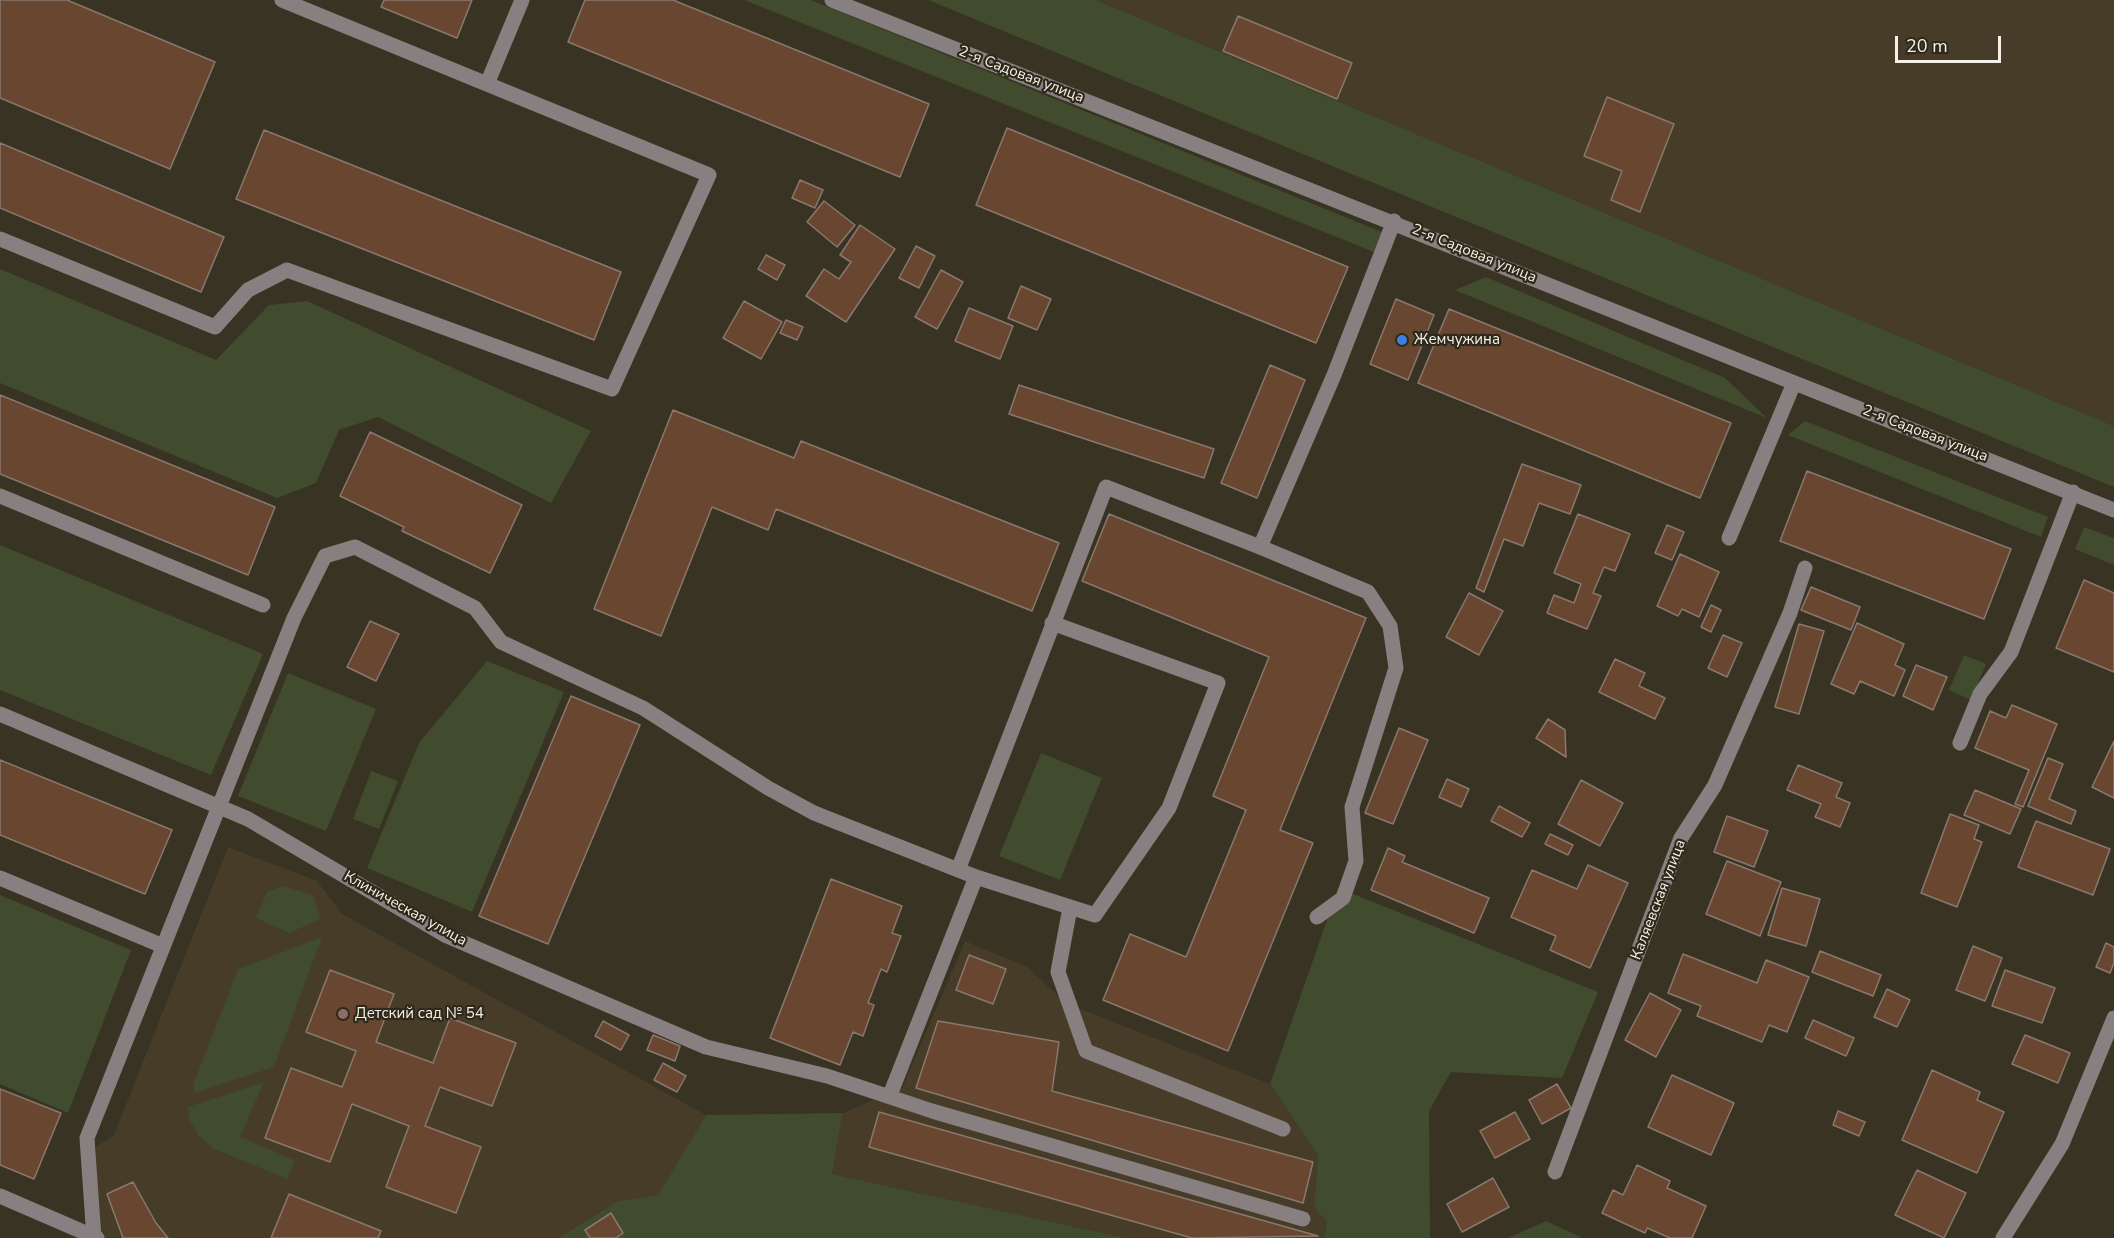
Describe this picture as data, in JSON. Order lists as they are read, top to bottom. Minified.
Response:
{"streets":{"street":["2-я Садовая улица","Каляевская улица","Клиническая улица"]},"places":["Жемчужина","Детский сад № 54"],"scale_bar":"20 m"}
